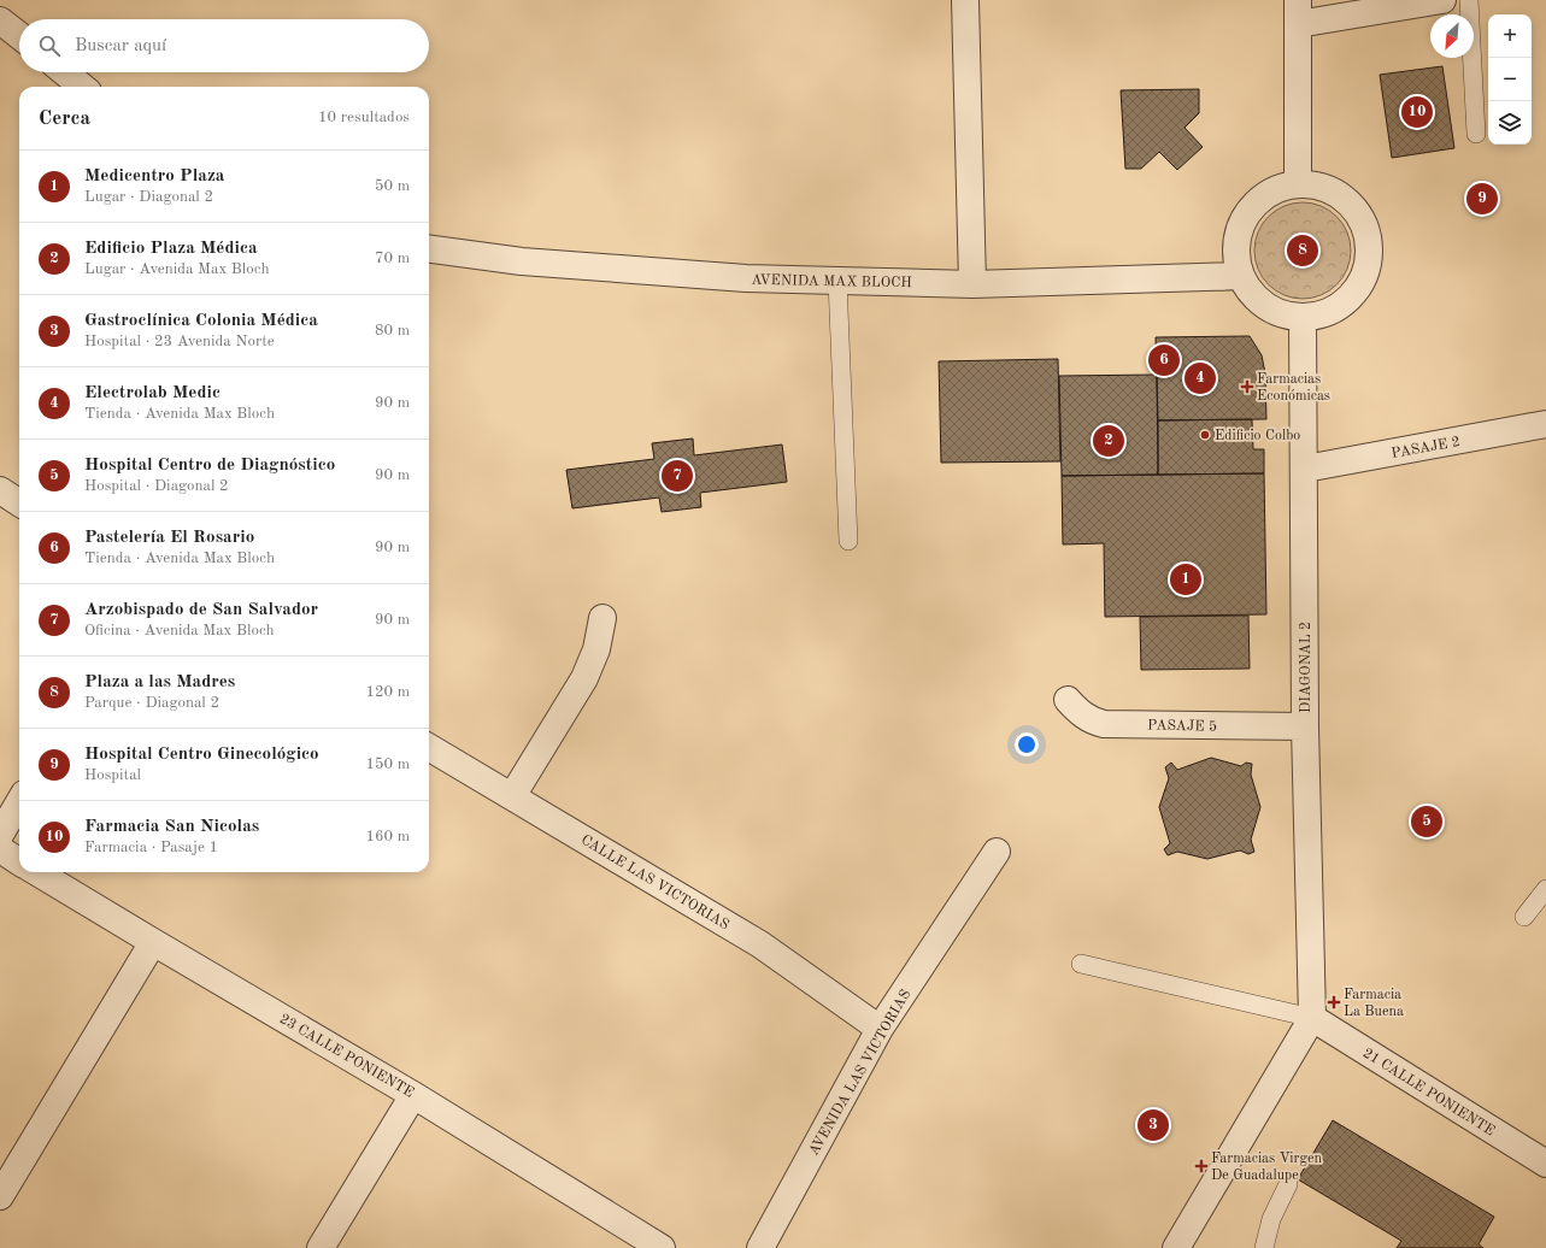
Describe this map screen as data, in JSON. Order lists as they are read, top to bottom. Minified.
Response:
{"streets":{"street":["AVENIDA MAX BLOCH","PASAJE 2","DIAGONAL 2","PASAJE 5","CALLE LAS VICTORIAS","23 CALLE PONIENTE","AVENIDA LAS VICTORIAS","21 CALLE PONIENTE"]},"crossings":[["AVENIDA MAX BLOCH","DIAGONAL 2"],["PASAJE 2","DIAGONAL 2"],["DIAGONAL 2","PASAJE 5"],["DIAGONAL 2","21 CALLE PONIENTE"],["CALLE LAS VICTORIAS","AVENIDA LAS VICTORIAS"]],"places":{"health":["Farmacias Económicas","Farmacia La Buena","Farmacias Virgen De Guadalupe"],"other":["Edificio Colbo"]},"north":"bottom left","page":{"map_buttons":["+","−"],"search":"Buscar aquí","heading":["Cerca","10 resultados"],"pins":["10","9","8","6","4","2","7","1","5","3"],"list":[{"mark":"1","name":"Medicentro Plaza","note":"Lugar · Diagonal 2","value":"50 m"},{"mark":"2","name":"Edificio Plaza Médica","note":"Lugar · Avenida Max Bloch","value":"70 m"},{"mark":"3","name":"Gastroclínica Colonia Médica","note":"Hospital · 23 Avenida Norte","value":"80 m"},{"mark":"4","name":"Electrolab Medic","note":"Tienda · Avenida Max Bloch","value":"90 m"},{"mark":"5","name":"Hospital Centro de Diagnóstico","note":"Hospital · Diagonal 2","value":"90 m"},{"mark":"6","name":"Pastelería El Rosario","note":"Tienda · Avenida Max Bloch","value":"90 m"},{"mark":"7","name":"Arzobispado de San Salvador","note":"Oficina · Avenida Max Bloch","value":"90 m"},{"mark":"8","name":"Plaza a las Madres","note":"Parque · Diagonal 2","value":"120 m"},{"mark":"9","name":"Hospital Centro Ginecológico","note":"Hospital","value":"150 m"},{"mark":"10","name":"Farmacia San Nicolas","note":"Farmacia · Pasaje 1","value":"160 m"}]}}
